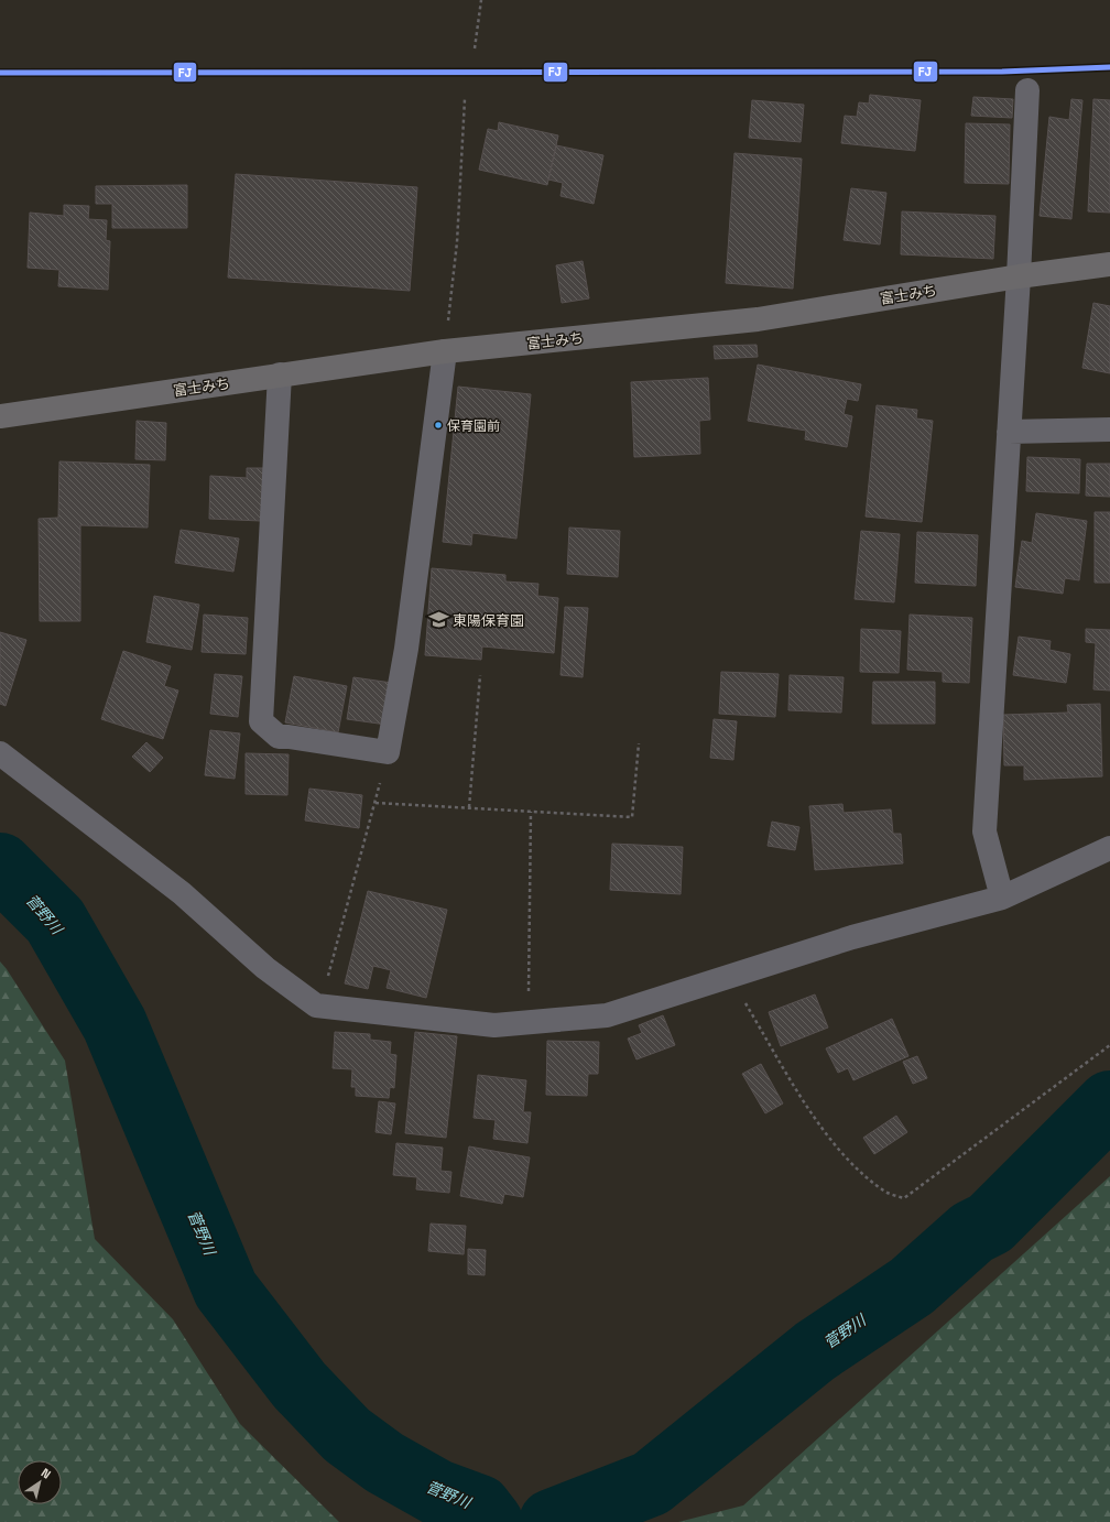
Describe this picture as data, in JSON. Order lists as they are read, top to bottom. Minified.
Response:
{"streets":{"highway":["富士みち"]},"water":["菅野川"],"places":{"other":["保育園前"],"school or university":["東陽保育園"]},"lines":["transit line FJ"],"north":"top right"}
